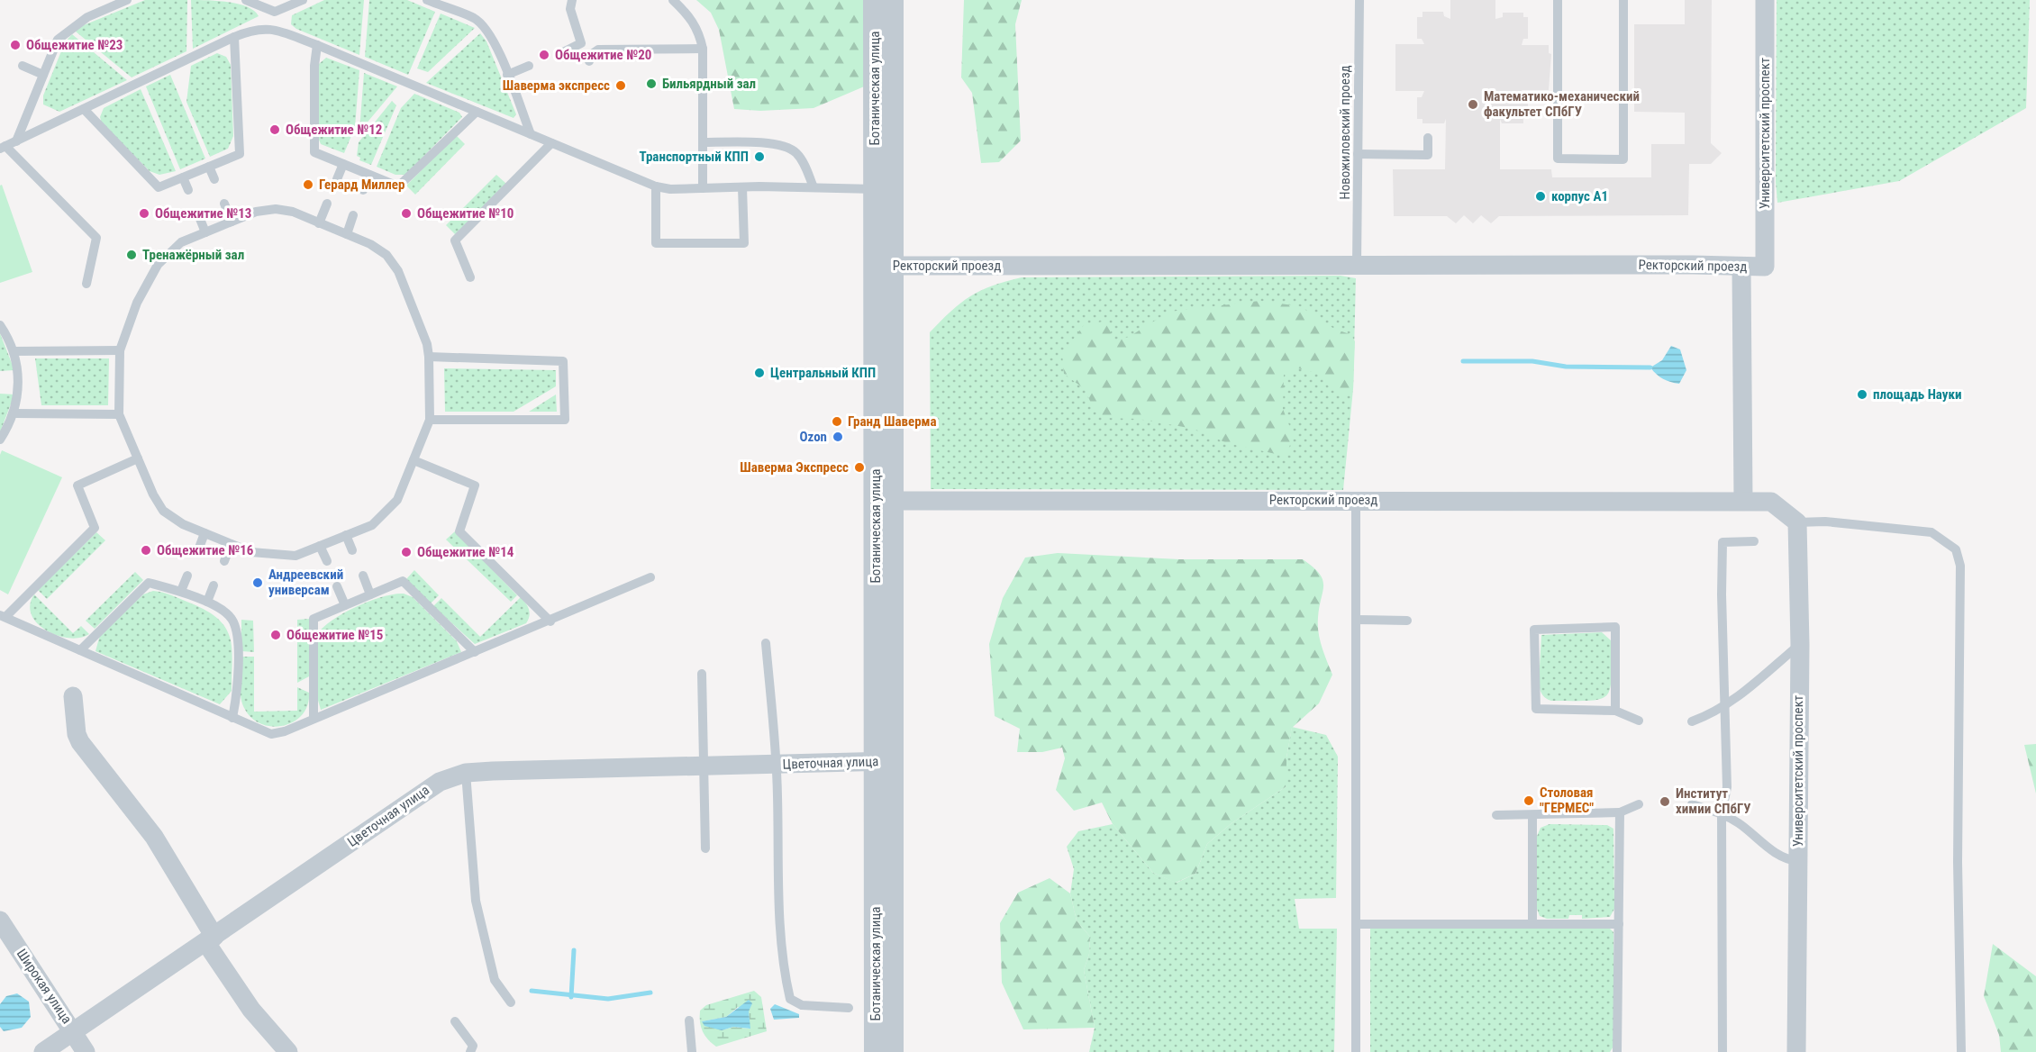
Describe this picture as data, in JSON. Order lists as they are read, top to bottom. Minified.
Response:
{"streets":{"street":["Ботаническая улица","Университетский проспект","Ректорский проезд","Цветочная улица","Широкая улица"],"lane":["Новожиловский проезд"]},"crossings":[["Ботаническая улица","Ректорский проезд"],["Ботаническая улица","Цветочная улица"],["Новожиловский проезд","Ректорский проезд"],["Университетский проспект","Ректорский проезд"],["Цветочная улица","Широкая улица"]],"places":["Общежитие №23","Общежитие №20","Бильярдный зал","Шаверма экспресс","Математико-механический факультет СПбГУ","Общежитие №12","Транспортный КПП","Герард Миллер","корпус А1","Общежитие №13","Общежитие №10","Тренажёрный зал","Центральный КПП","площадь Науки","Гранд Шаверма","Ozon","Шаверма Экспресс","Общежитие №16","Общежитие №14","Андреевский универсам","Общежитие №15","Столовая \"ГЕРМЕС\"","Институт химии СПбГУ"]}
